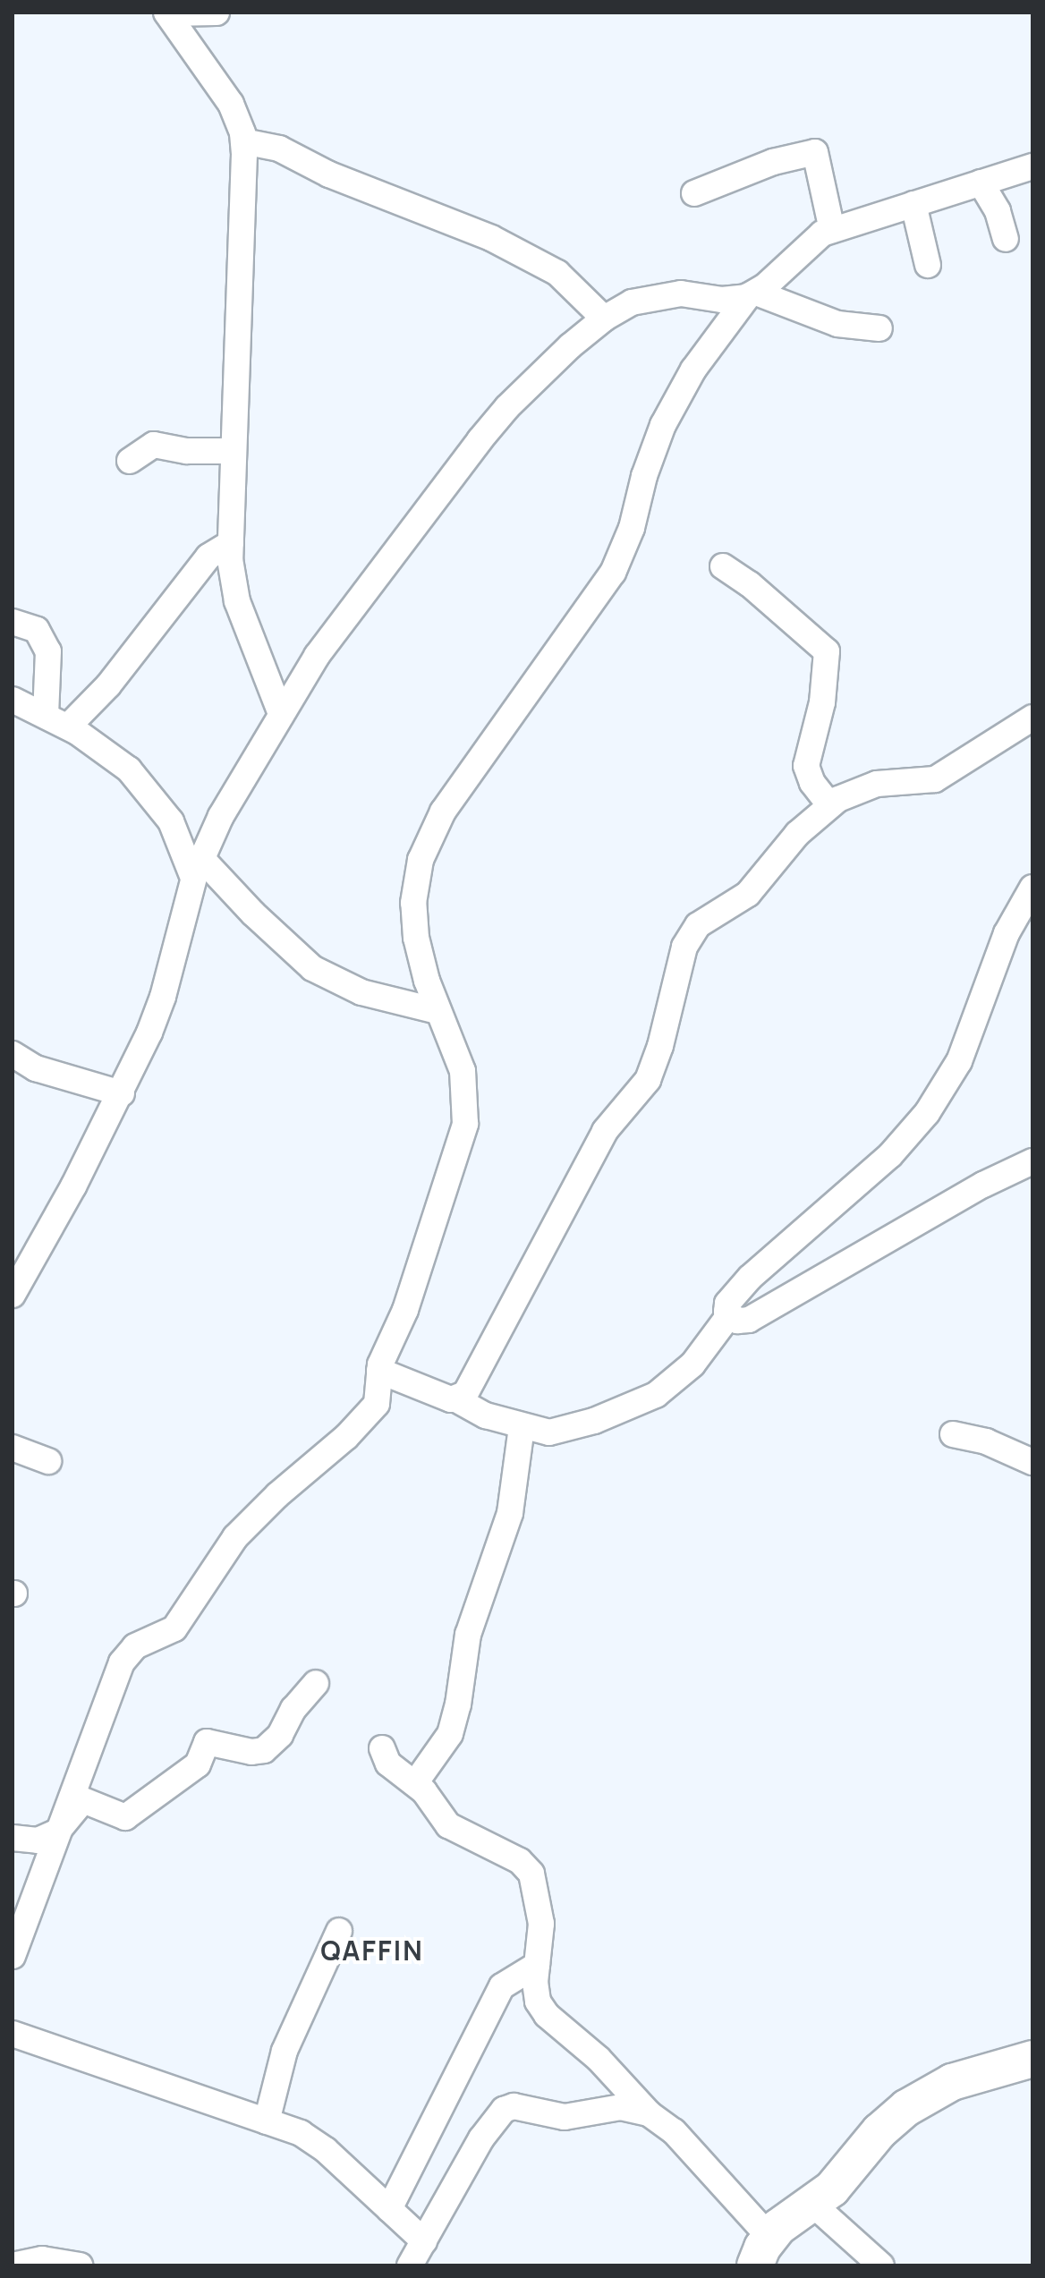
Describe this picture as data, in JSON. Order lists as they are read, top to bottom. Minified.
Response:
{"districts":["QAFFIN"]}
